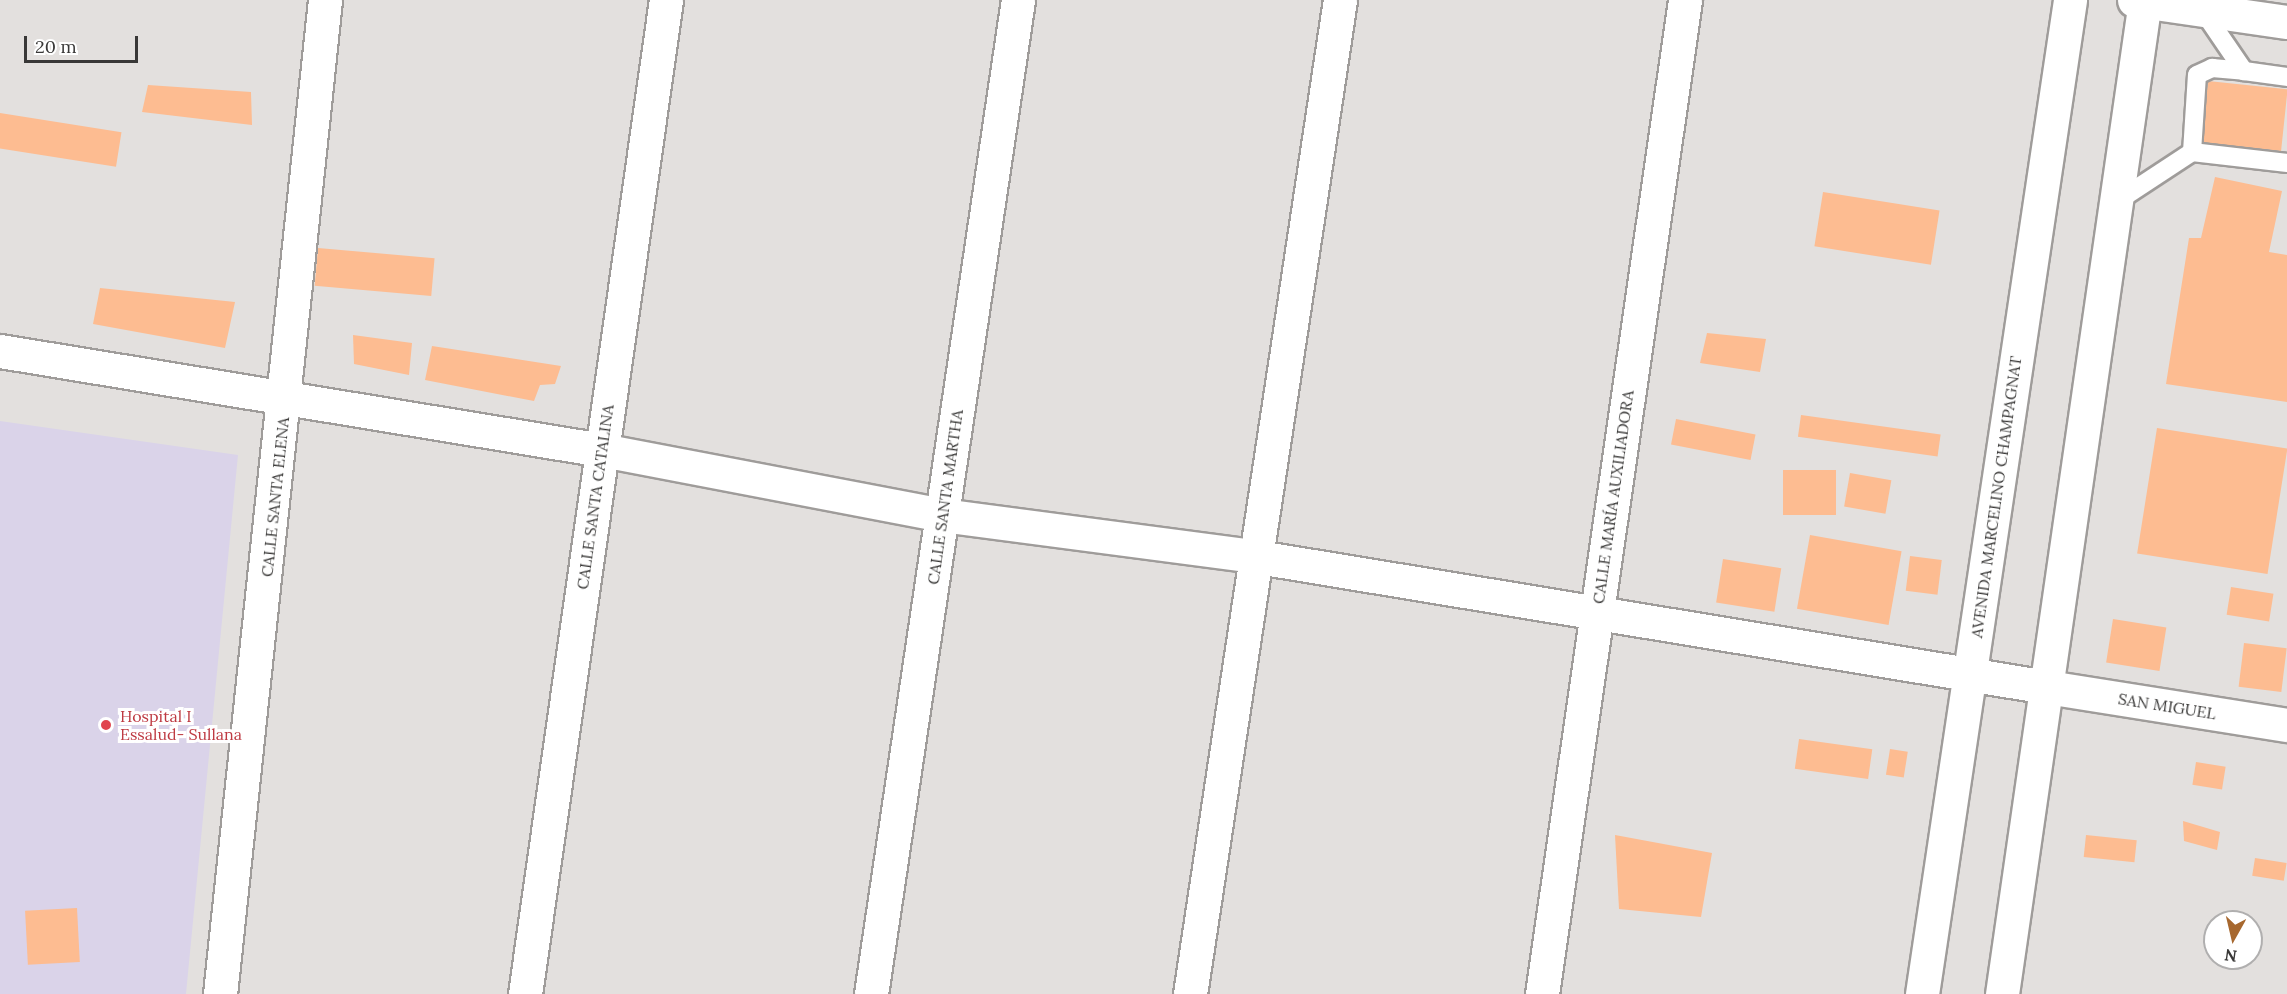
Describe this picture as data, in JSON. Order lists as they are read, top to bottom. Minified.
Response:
{"streets":{"street":["CALLE SANTA ELENA","CALLE SANTA CATALINA","CALLE SANTA MARTHA","CALLE MARÍA AUXILIADORA","AVENIDA MARCELINO CHAMPAGNAT","SAN MIGUEL"]},"crossings":[["CALLE SANTA ELENA","SAN MIGUEL"],["CALLE SANTA CATALINA","SAN MIGUEL"],["CALLE SANTA MARTHA","SAN MIGUEL"],["CALLE MARÍA AUXILIADORA","SAN MIGUEL"],["AVENIDA MARCELINO CHAMPAGNAT","SAN MIGUEL"]],"places":["Hospital I Essalud- Sullana"],"scale_bar":"20 m","north":"bottom"}
